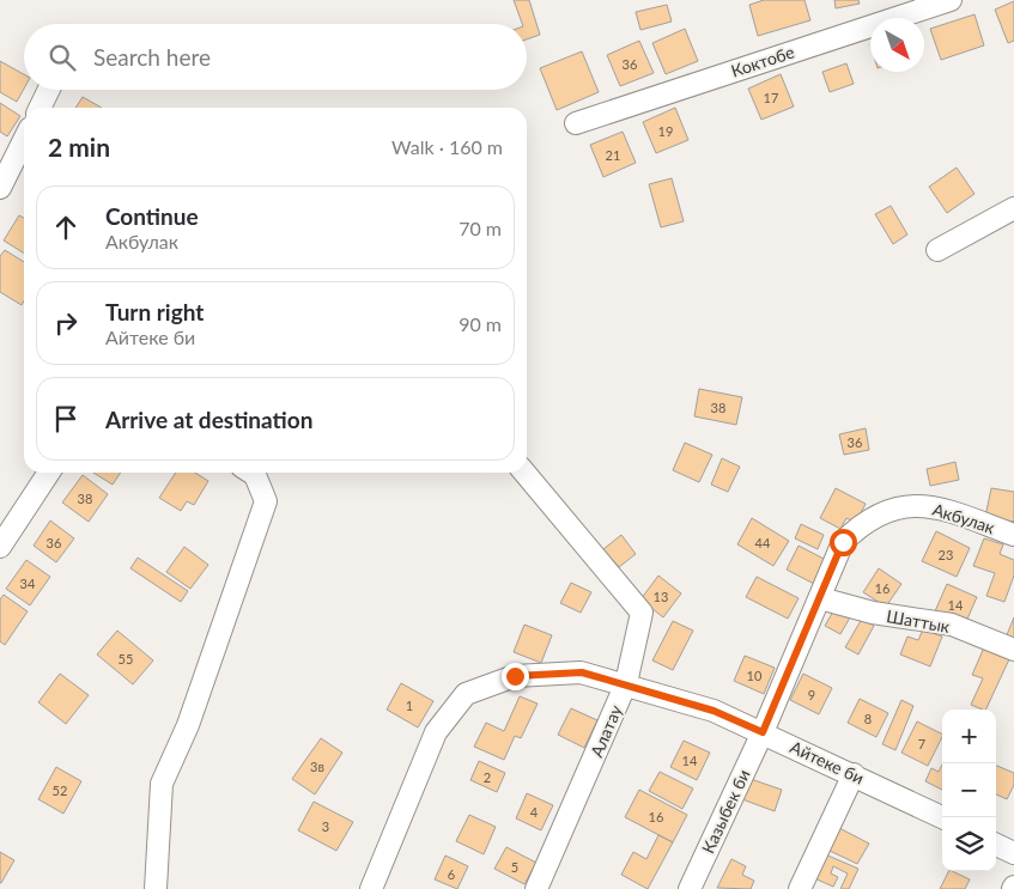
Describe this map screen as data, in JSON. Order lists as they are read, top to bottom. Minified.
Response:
{"streets":{"street":["Коктобе","Акбулак","Шаттык","Алатау","Айтеке би","Казыбек би"]},"crossings":[["Акбулак","Шаттык"],["Акбулак","Айтеке би"],["Акбулак","Казыбек би"],["Алатау","Айтеке би"],["Айтеке би","Казыбек би"]],"house_numbers":["36","17","19","21","38","36","38","36","44","23","34","16","13","14","55","10","9","1","8","7","14","3в","2","52","4","16","3","5","6"],"north":"bottom right","page":{"search":"Search here","heading":["2 min","Walk · 160 m"],"list":[["Continue","Акбулак","70 m"],["Turn right","Айтеке би","90 m"],"Arrive at destination"],"map_buttons":["+","−"]}}
